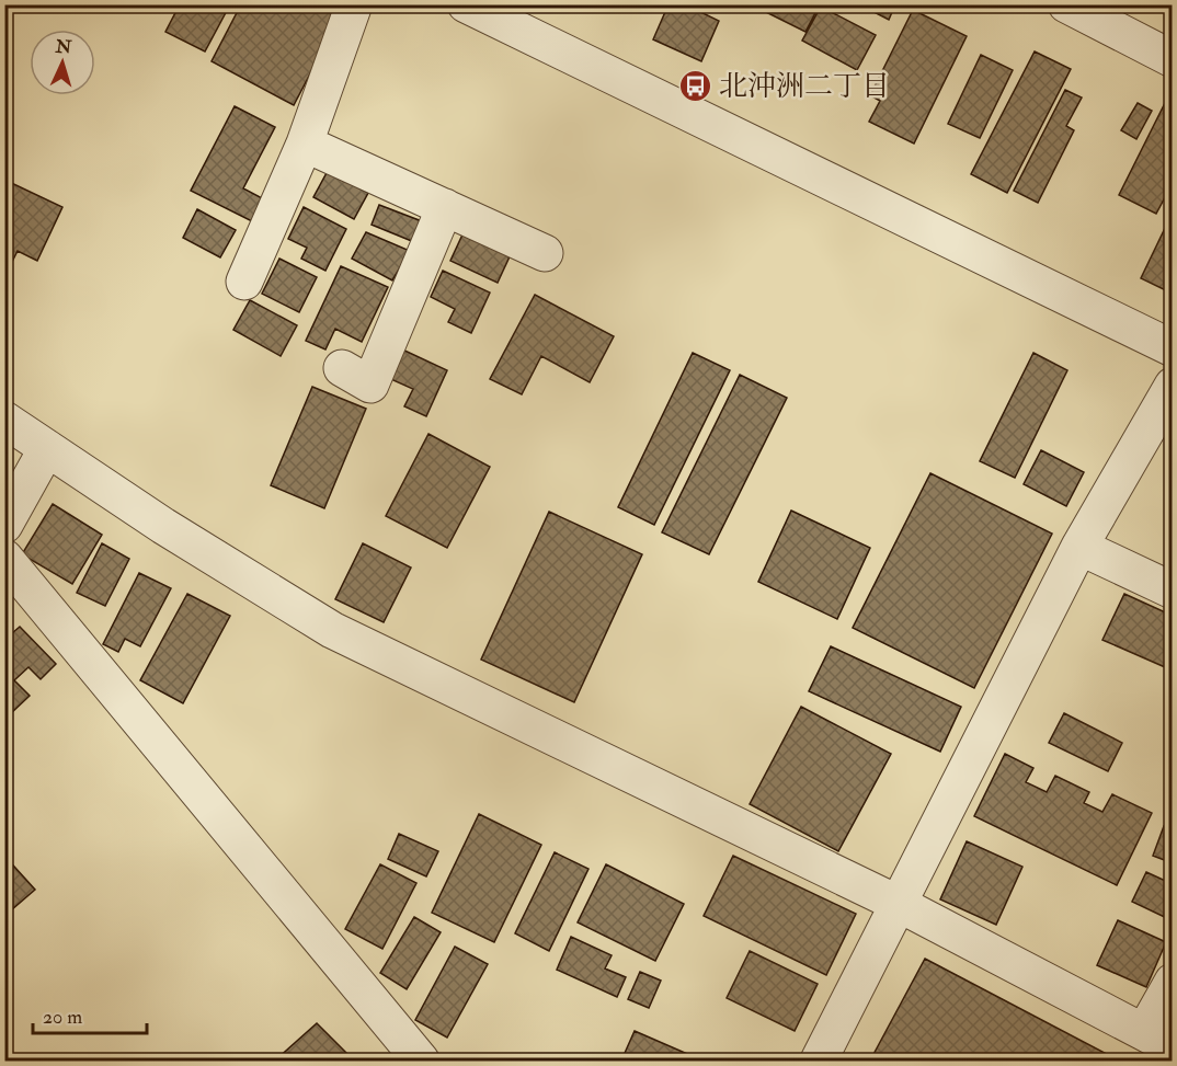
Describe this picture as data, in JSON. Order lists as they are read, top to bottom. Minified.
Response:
{"places":{"bus stop":["北沖洲二丁目"]},"scale_bar":"20 m","north":"top"}
